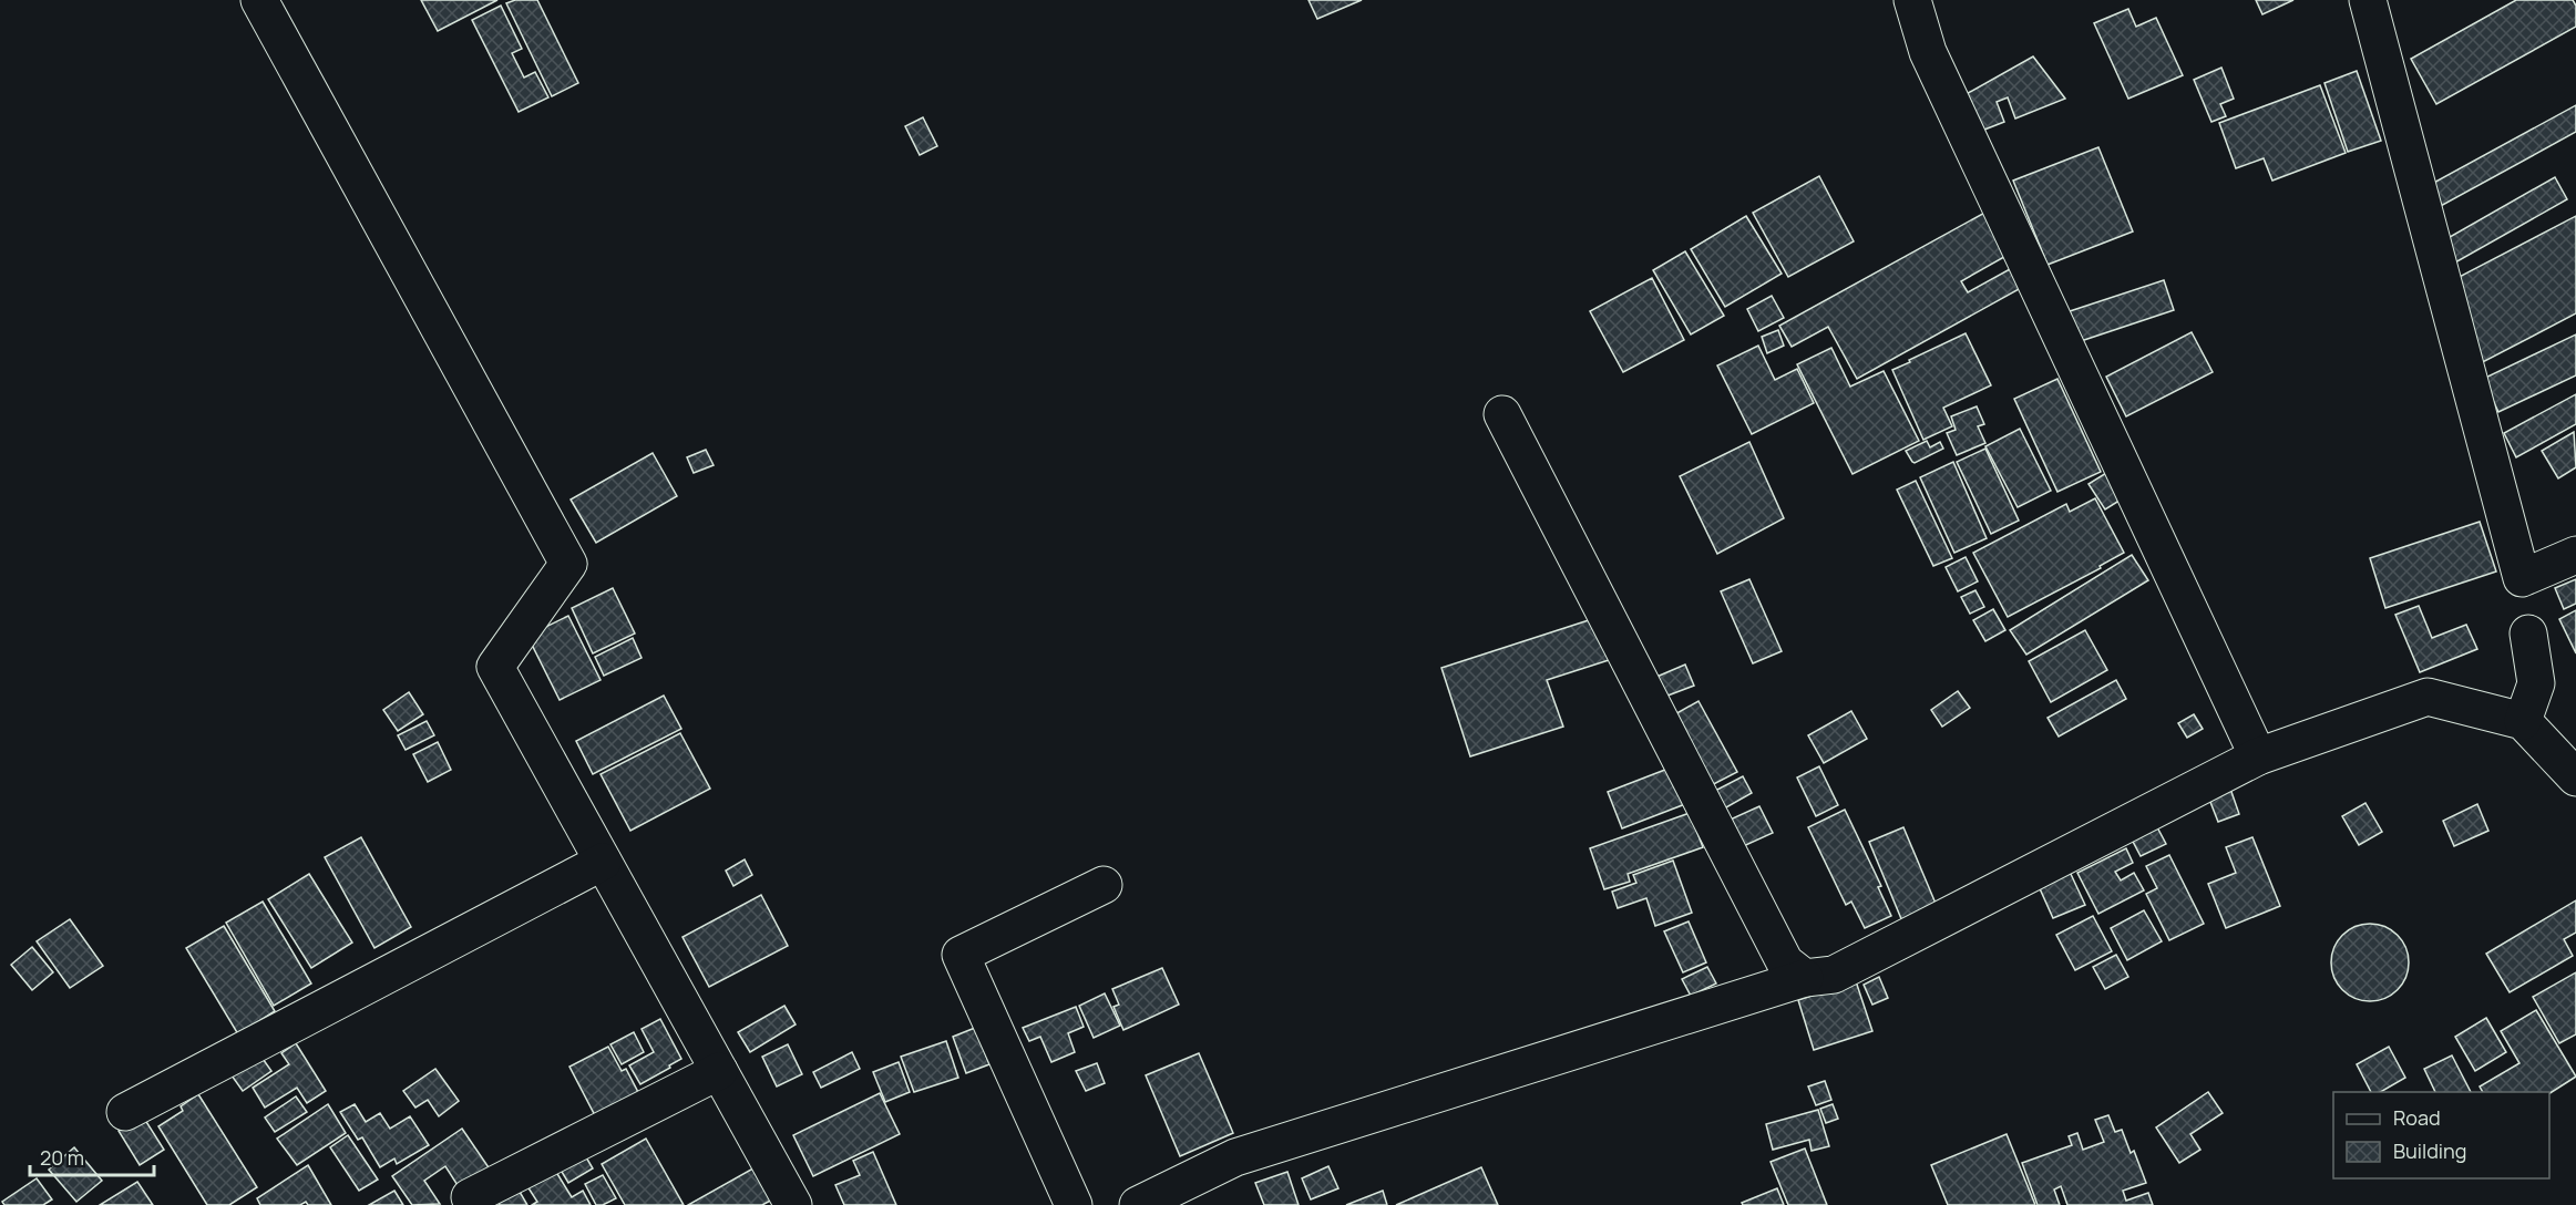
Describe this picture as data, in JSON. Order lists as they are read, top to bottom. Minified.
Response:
{"legend":["Road","Building"],"scale_bar":"20 m"}
